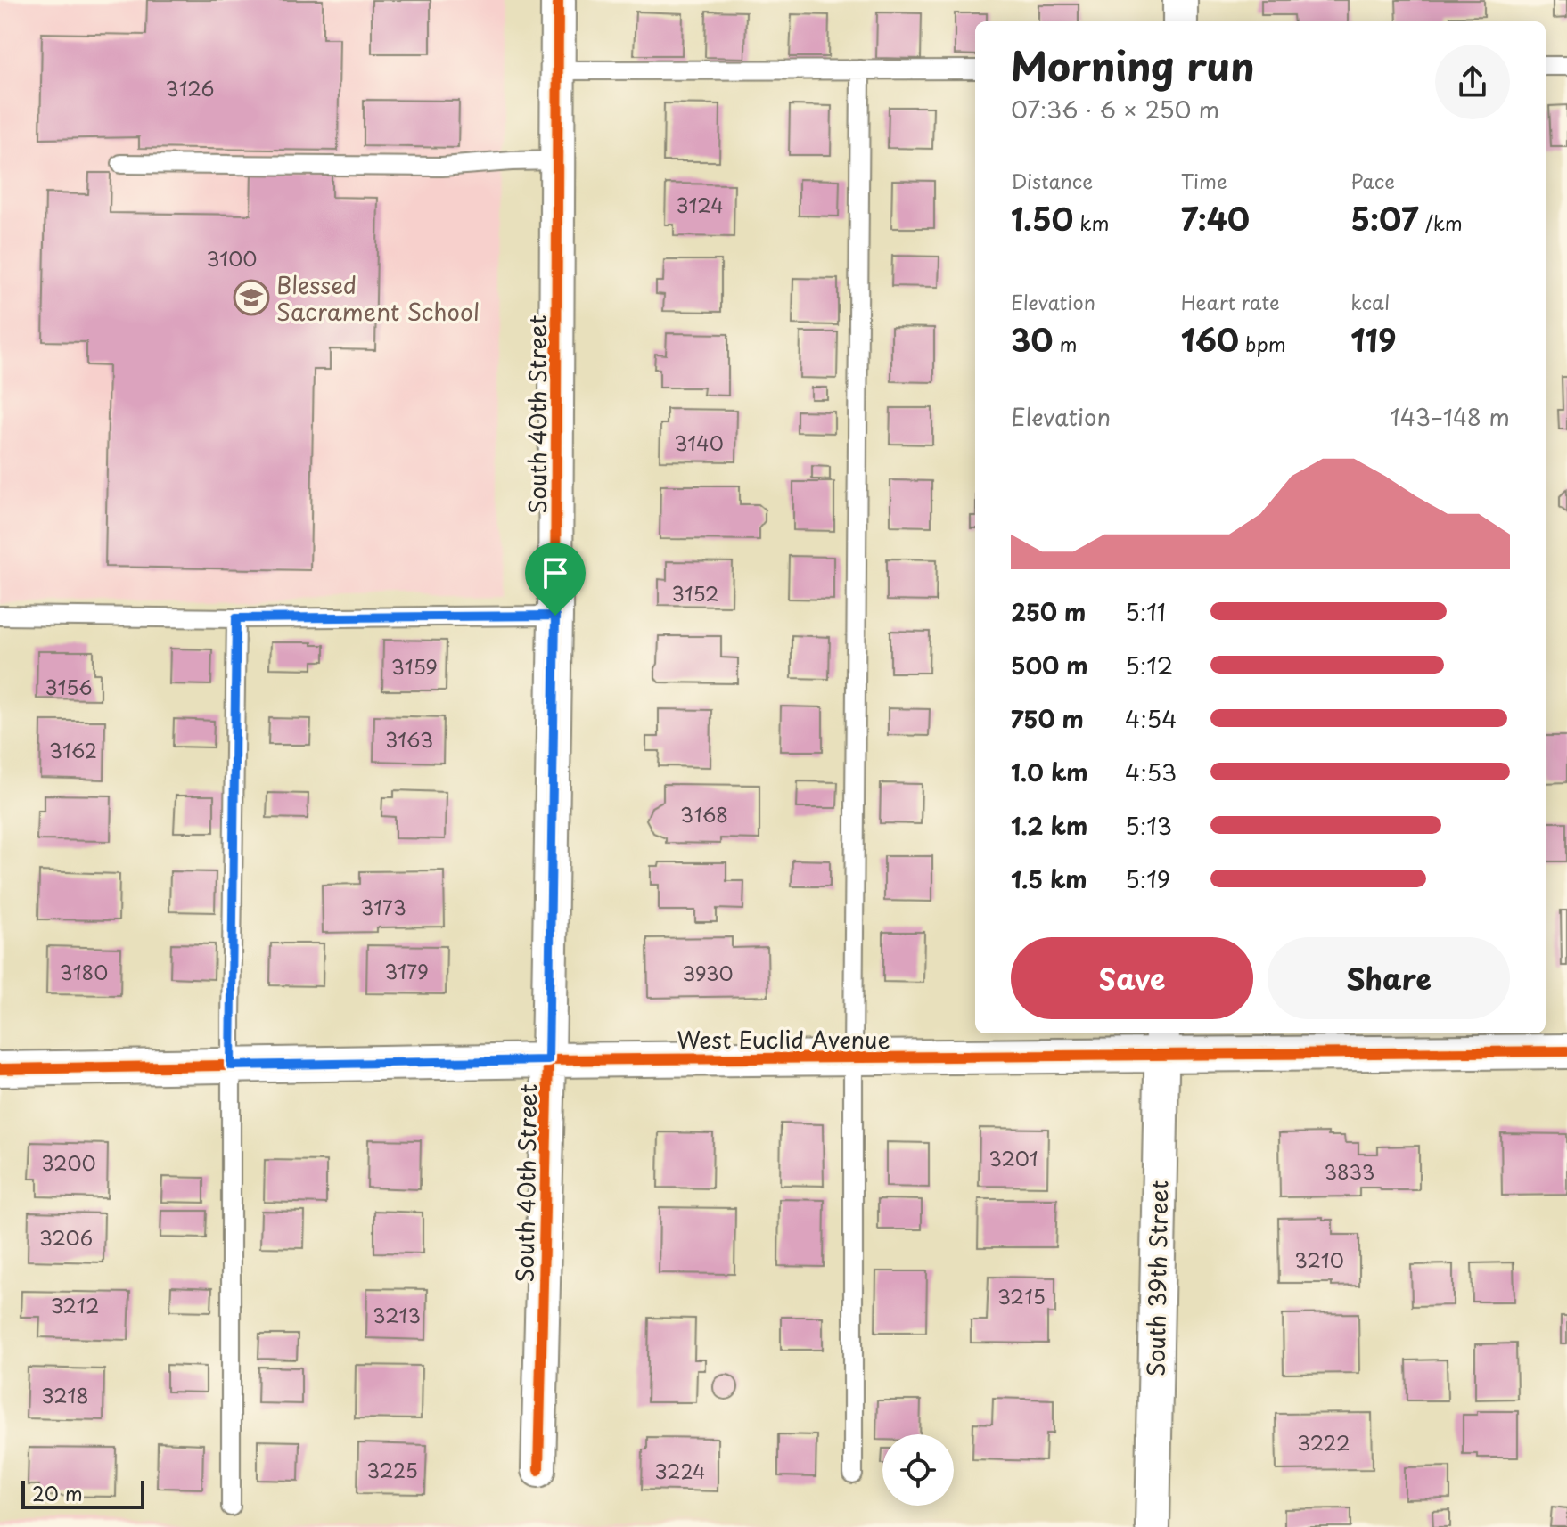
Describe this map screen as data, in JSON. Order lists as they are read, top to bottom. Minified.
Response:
{"streets":{"street":["South 40th Street","West Euclid Avenue","South 39th Street"]},"crossings":[["South 40th Street","West Euclid Avenue"],["West Euclid Avenue","South 39th Street"]],"places":{"school or university":["Blessed Sacrament School"]},"house_numbers":["3126","3124","3100","3140","3152","3159","3156","3163","3162","3168","3173","3179","3180","3930","3201","3200","3833","3206","3210","3215","3212","3213","3218","3222","3225","3224"],"scale_bar":"20 m","page":{"heading":["Morning run","07:36 · 6 × 250 m"],"stats":[["Distance","1.50 km"],["Time","7:40"],["Pace","5:07 /km"],["Elevation","30 m"],["Heart rate","160 bpm"],["kcal","119"]],"chart":["Elevation","143–148 m"],"list":[{"name":"250 m","note":"5:11"},{"name":"500 m","note":"5:12"},{"name":"750 m","note":"4:54"},{"name":"1.0 km","note":"4:53"},{"name":"1.2 km","note":"5:13"},{"name":"1.5 km","note":"5:19"}],"buttons":["Save","Share"],"scale":"20 m"}}
